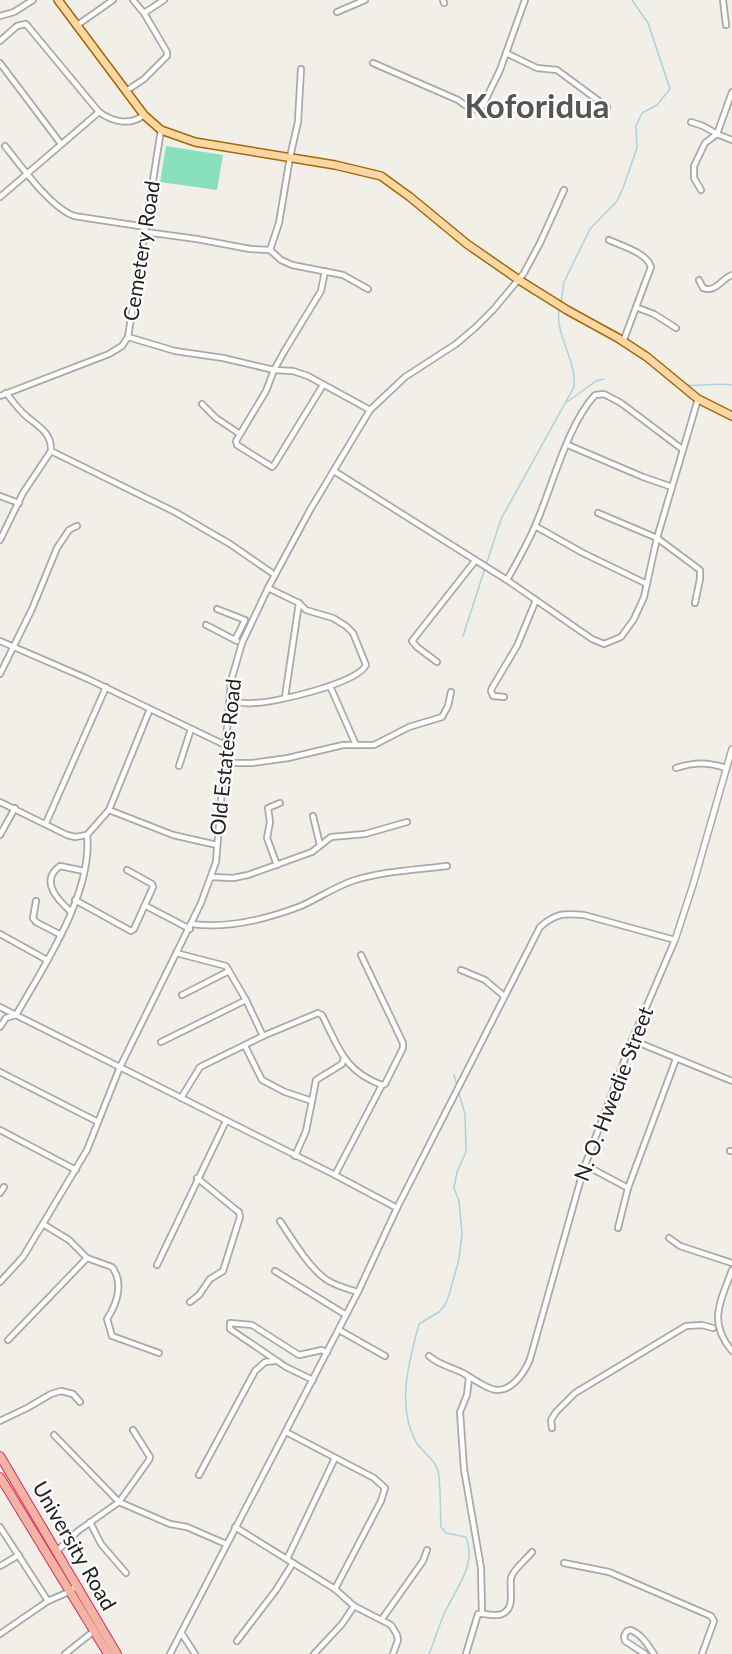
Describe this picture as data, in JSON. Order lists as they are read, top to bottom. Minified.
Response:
{"streets":{"highway":["University Road"],"street":["Cemetery Road","Old Estates Road","N. O. Hwedie Street"]},"districts":["Koforidua"]}
